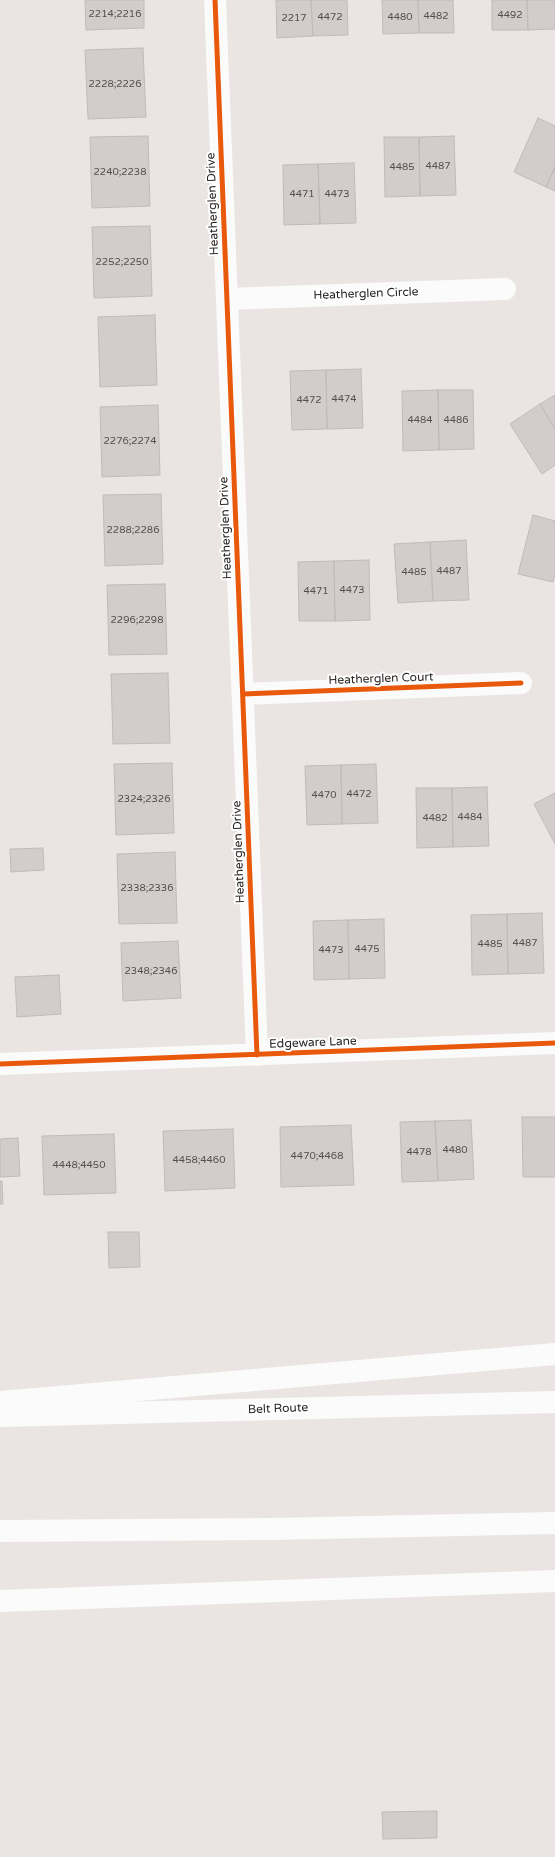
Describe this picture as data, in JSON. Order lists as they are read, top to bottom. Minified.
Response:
{"streets":{"main road":["Heatherglen Drive","Heatherglen Circle","Heatherglen Court","Edgeware Lane","Belt Route"]},"crossings":[["Heatherglen Drive","Heatherglen Circle"],["Heatherglen Drive","Heatherglen Court"],["Heatherglen Drive","Edgeware Lane"]],"house_numbers":["2214;2216","4492","4482","4472","4480","2217","2228;2226","4487","4485","2240;2238","4471","4473","2252;2250","4474","4472","4484","4486","2276;2274","2288;2286","4487","4485","4473","4471","2296;2298","4472","4470","2324;2326","4484","4482","2338;2336","4487","4485","4475","4473","2348;2346","4480","4478","4470;4468","4458;4460","4448;4450"]}
